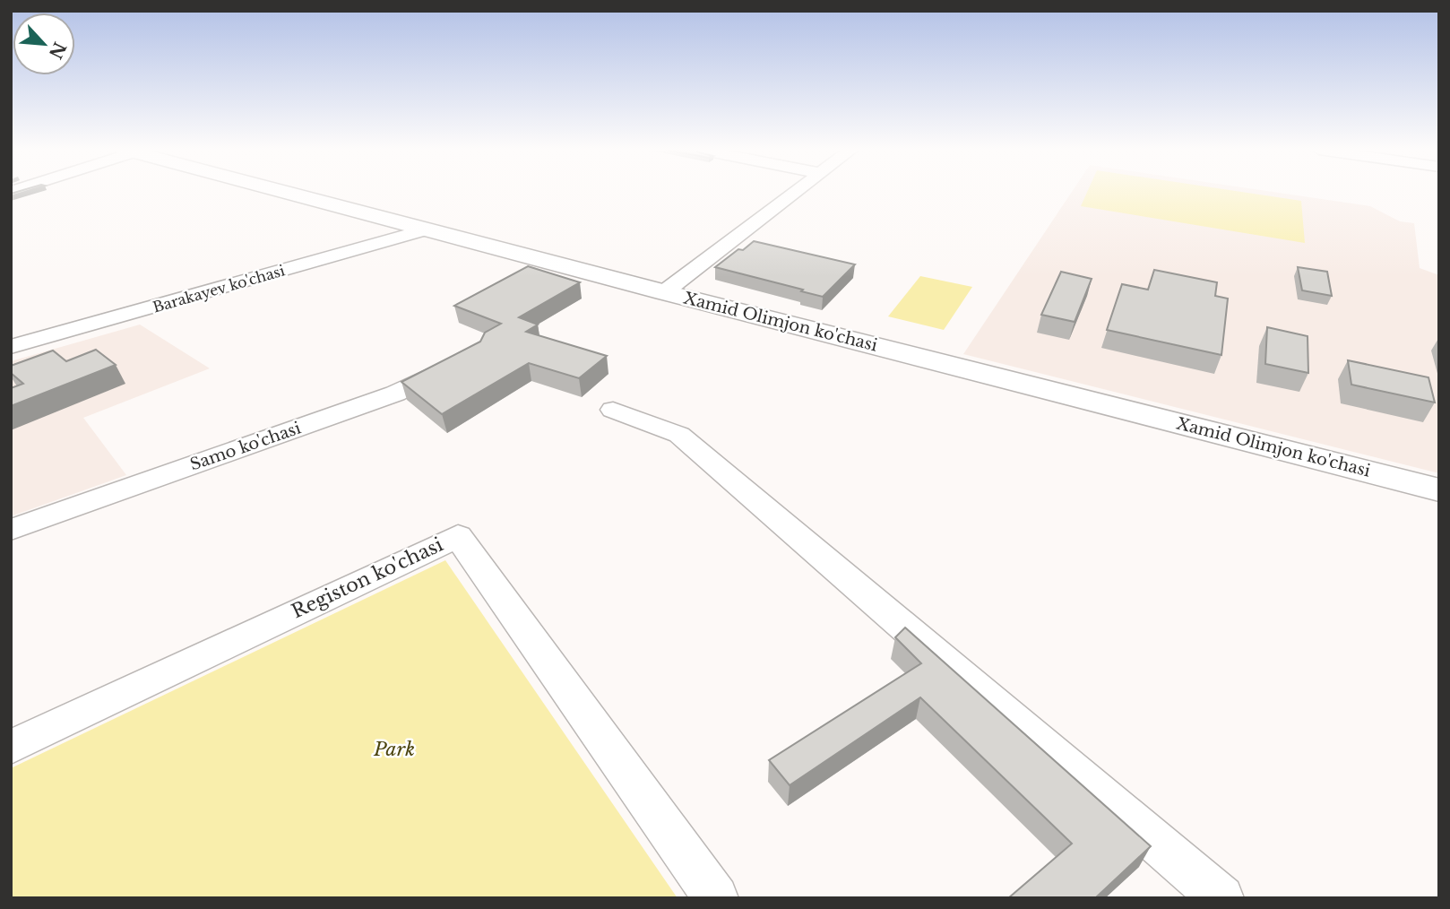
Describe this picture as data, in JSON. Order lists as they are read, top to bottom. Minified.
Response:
{"streets":{"main road":["Xamid Olimjon ko'chasi"],"street":["Barakayev ko'chasi","Samo ko'chasi","Registon ko'chasi"]},"crossings":[["Barakayev ko'chasi","Xamid Olimjon ko'chasi"]],"parks":["Park"],"north":"bottom right"}
